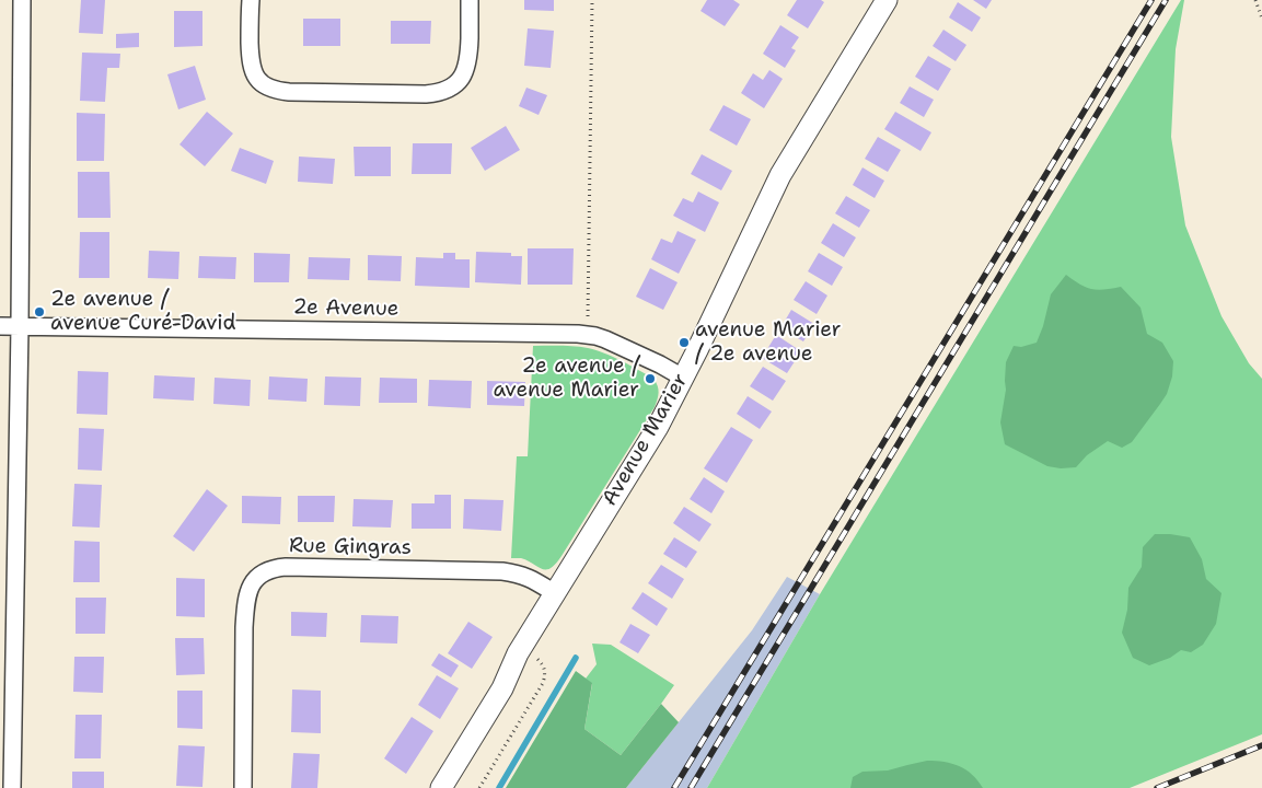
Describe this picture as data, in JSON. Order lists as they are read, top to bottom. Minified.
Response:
{"streets":{"street":["2e Avenue","Avenue Marier","Rue Gingras"]},"crossings":[["2e Avenue","Avenue Marier"],["Avenue Marier","Rue Gingras"]],"places":["2e avenue / avenue Curé-David","avenue Marier / 2e avenue","2e avenue / avenue Marier"]}
